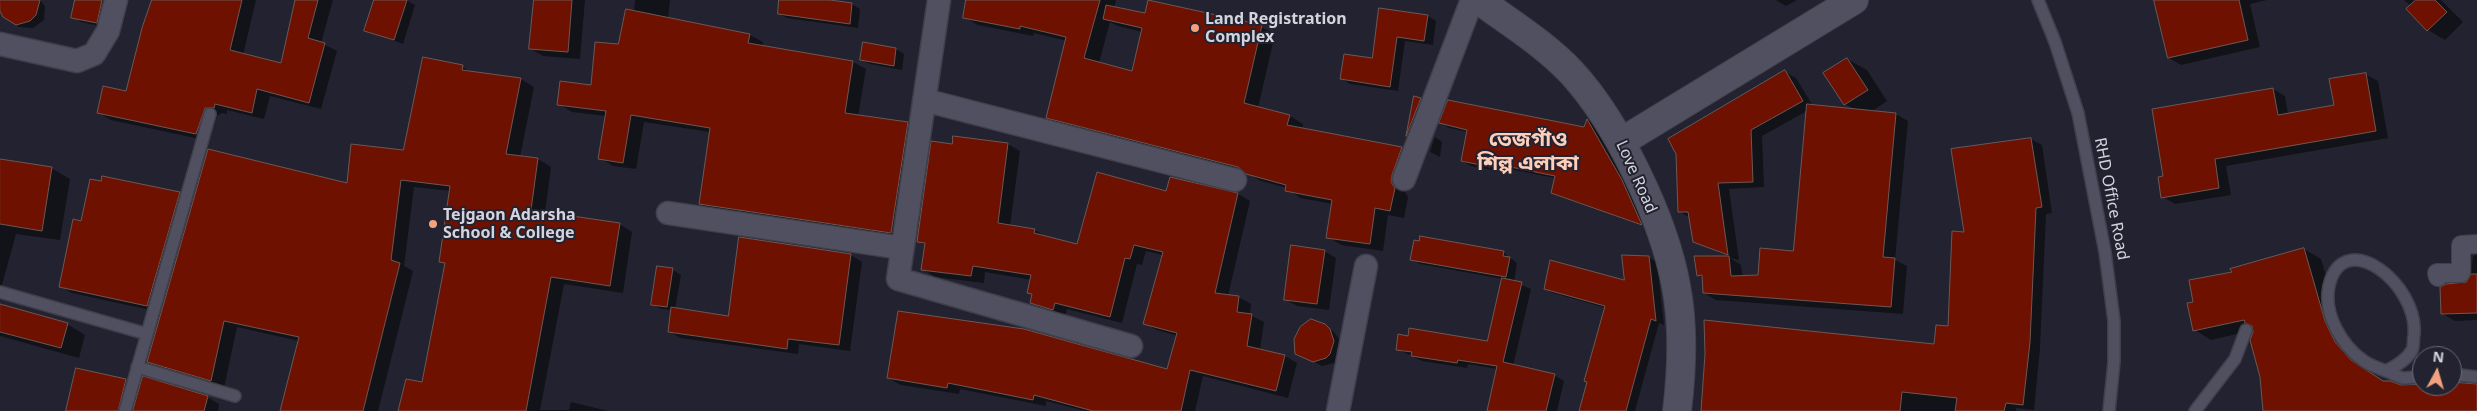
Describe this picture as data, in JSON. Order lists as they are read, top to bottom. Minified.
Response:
{"streets":{"main road":["Love Road"],"lane":["RHD Office Road"]},"districts":["তেজগাঁও শিল্প এলাকা"],"places":["Land Registration Complex","Tejgaon Adarsha School & College"],"north":"top"}
